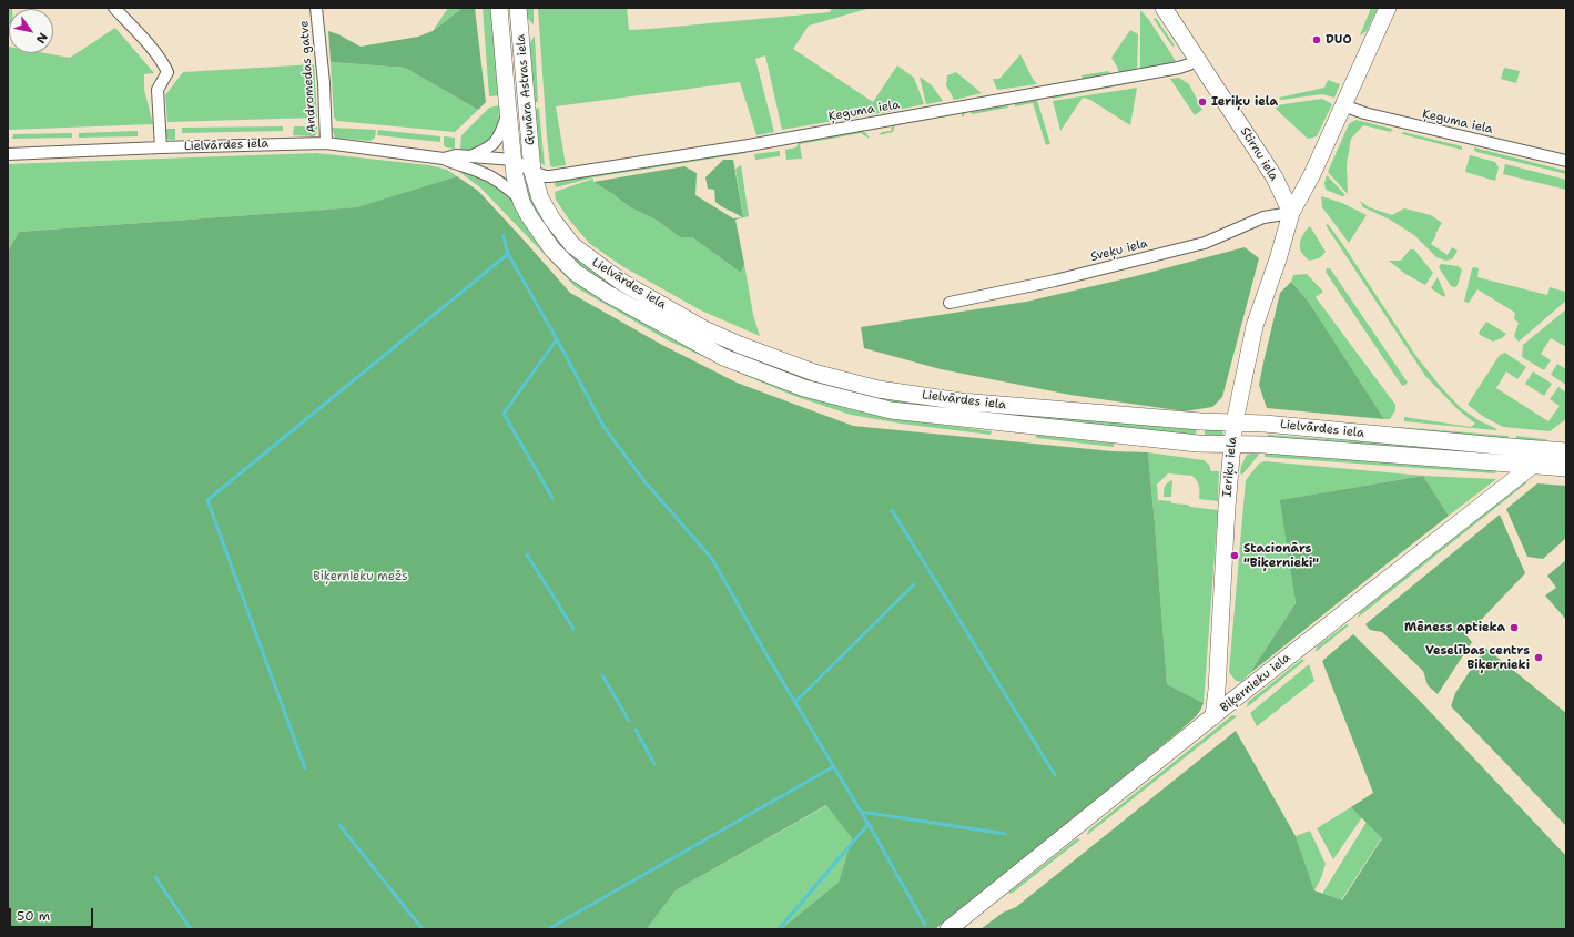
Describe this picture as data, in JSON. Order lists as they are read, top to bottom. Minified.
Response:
{"streets":{"main road":["Gunāra Astras iela","Lielvārdes iela","Stirnu iela","Ieriķu iela","Biķernieku iela"],"street":["Andromedas gatve","Ķeguma iela","Sveķu iela"]},"crossings":[["Andromedas gatve","Lielvārdes iela"],["Gunāra Astras iela","Ķeguma iela"],["Gunāra Astras iela","Lielvārdes iela"],["Ķeguma iela","Lielvārdes iela"],["Ķeguma iela","Stirnu iela"],["Ķeguma iela","Ieriķu iela"],["Lielvārdes iela","Ieriķu iela"],["Lielvārdes iela","Biķernieku iela"],["Stirnu iela","Sveķu iela"],["Stirnu iela","Ieriķu iela"],["Sveķu iela","Ieriķu iela"],["Ieriķu iela","Biķernieku iela"]],"parks":["Biķernieku mežs"],"places":["DUO","Ieriķu iela","Stacionārs \"Biķernieki\"","Mēness aptieka","Veselības centrs Biķernieki"],"scale_bar":"50 m","north":"bottom right"}
